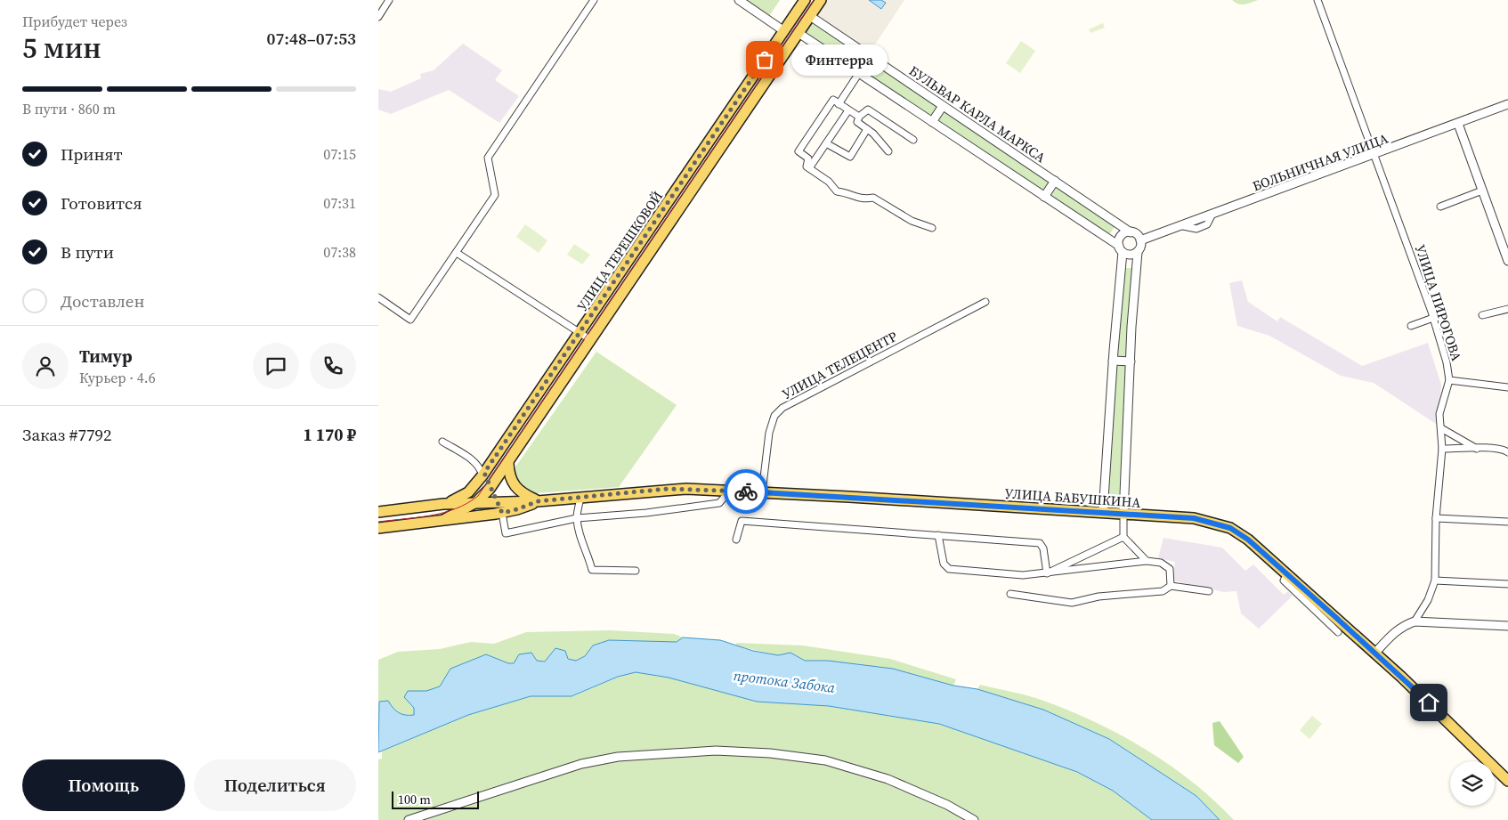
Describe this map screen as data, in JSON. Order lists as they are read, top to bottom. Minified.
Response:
{"streets":{"main road":["УЛИЦА ТЕРЕШКОВОЙ","УЛИЦА БАБУШКИНА"],"street":["БУЛЬВАР КАРЛА МАРКСА","БОЛЬНИЧНАЯ УЛИЦА","УЛИЦА ПИРОГОВА","УЛИЦА ТЕЛЕЦЕНТР"]},"crossings":[["БУЛЬВАР КАРЛА МАРКСА","БОЛЬНИЧНАЯ УЛИЦА"],["БУЛЬВАР КАРЛА МАРКСА","УЛИЦА ТЕРЕШКОВОЙ"],["БОЛЬНИЧНАЯ УЛИЦА","УЛИЦА ПИРОГОВА"],["УЛИЦА ТЕРЕШКОВОЙ","УЛИЦА БАБУШКИНА"],["УЛИЦА ТЕЛЕЦЕНТР","УЛИЦА БАБУШКИНА"]],"water":["протока Забока"],"places":["Финтерра"],"scale_bar":"100 m","page":{"heading":["5 мин","Прибудет через","07:48–07:53"],"panel":["Тимур","Курьер · 4.6","Заказ #7792","1 170 ₽"],"bubble":"Финтерра","bar":"В пути · 860 m","list":[["Принят","07:15"],["Готовится","07:31"],["В пути","07:38"],"Доставлен"],"buttons":["Помощь","Поделиться"],"scale":"100 m"}}
